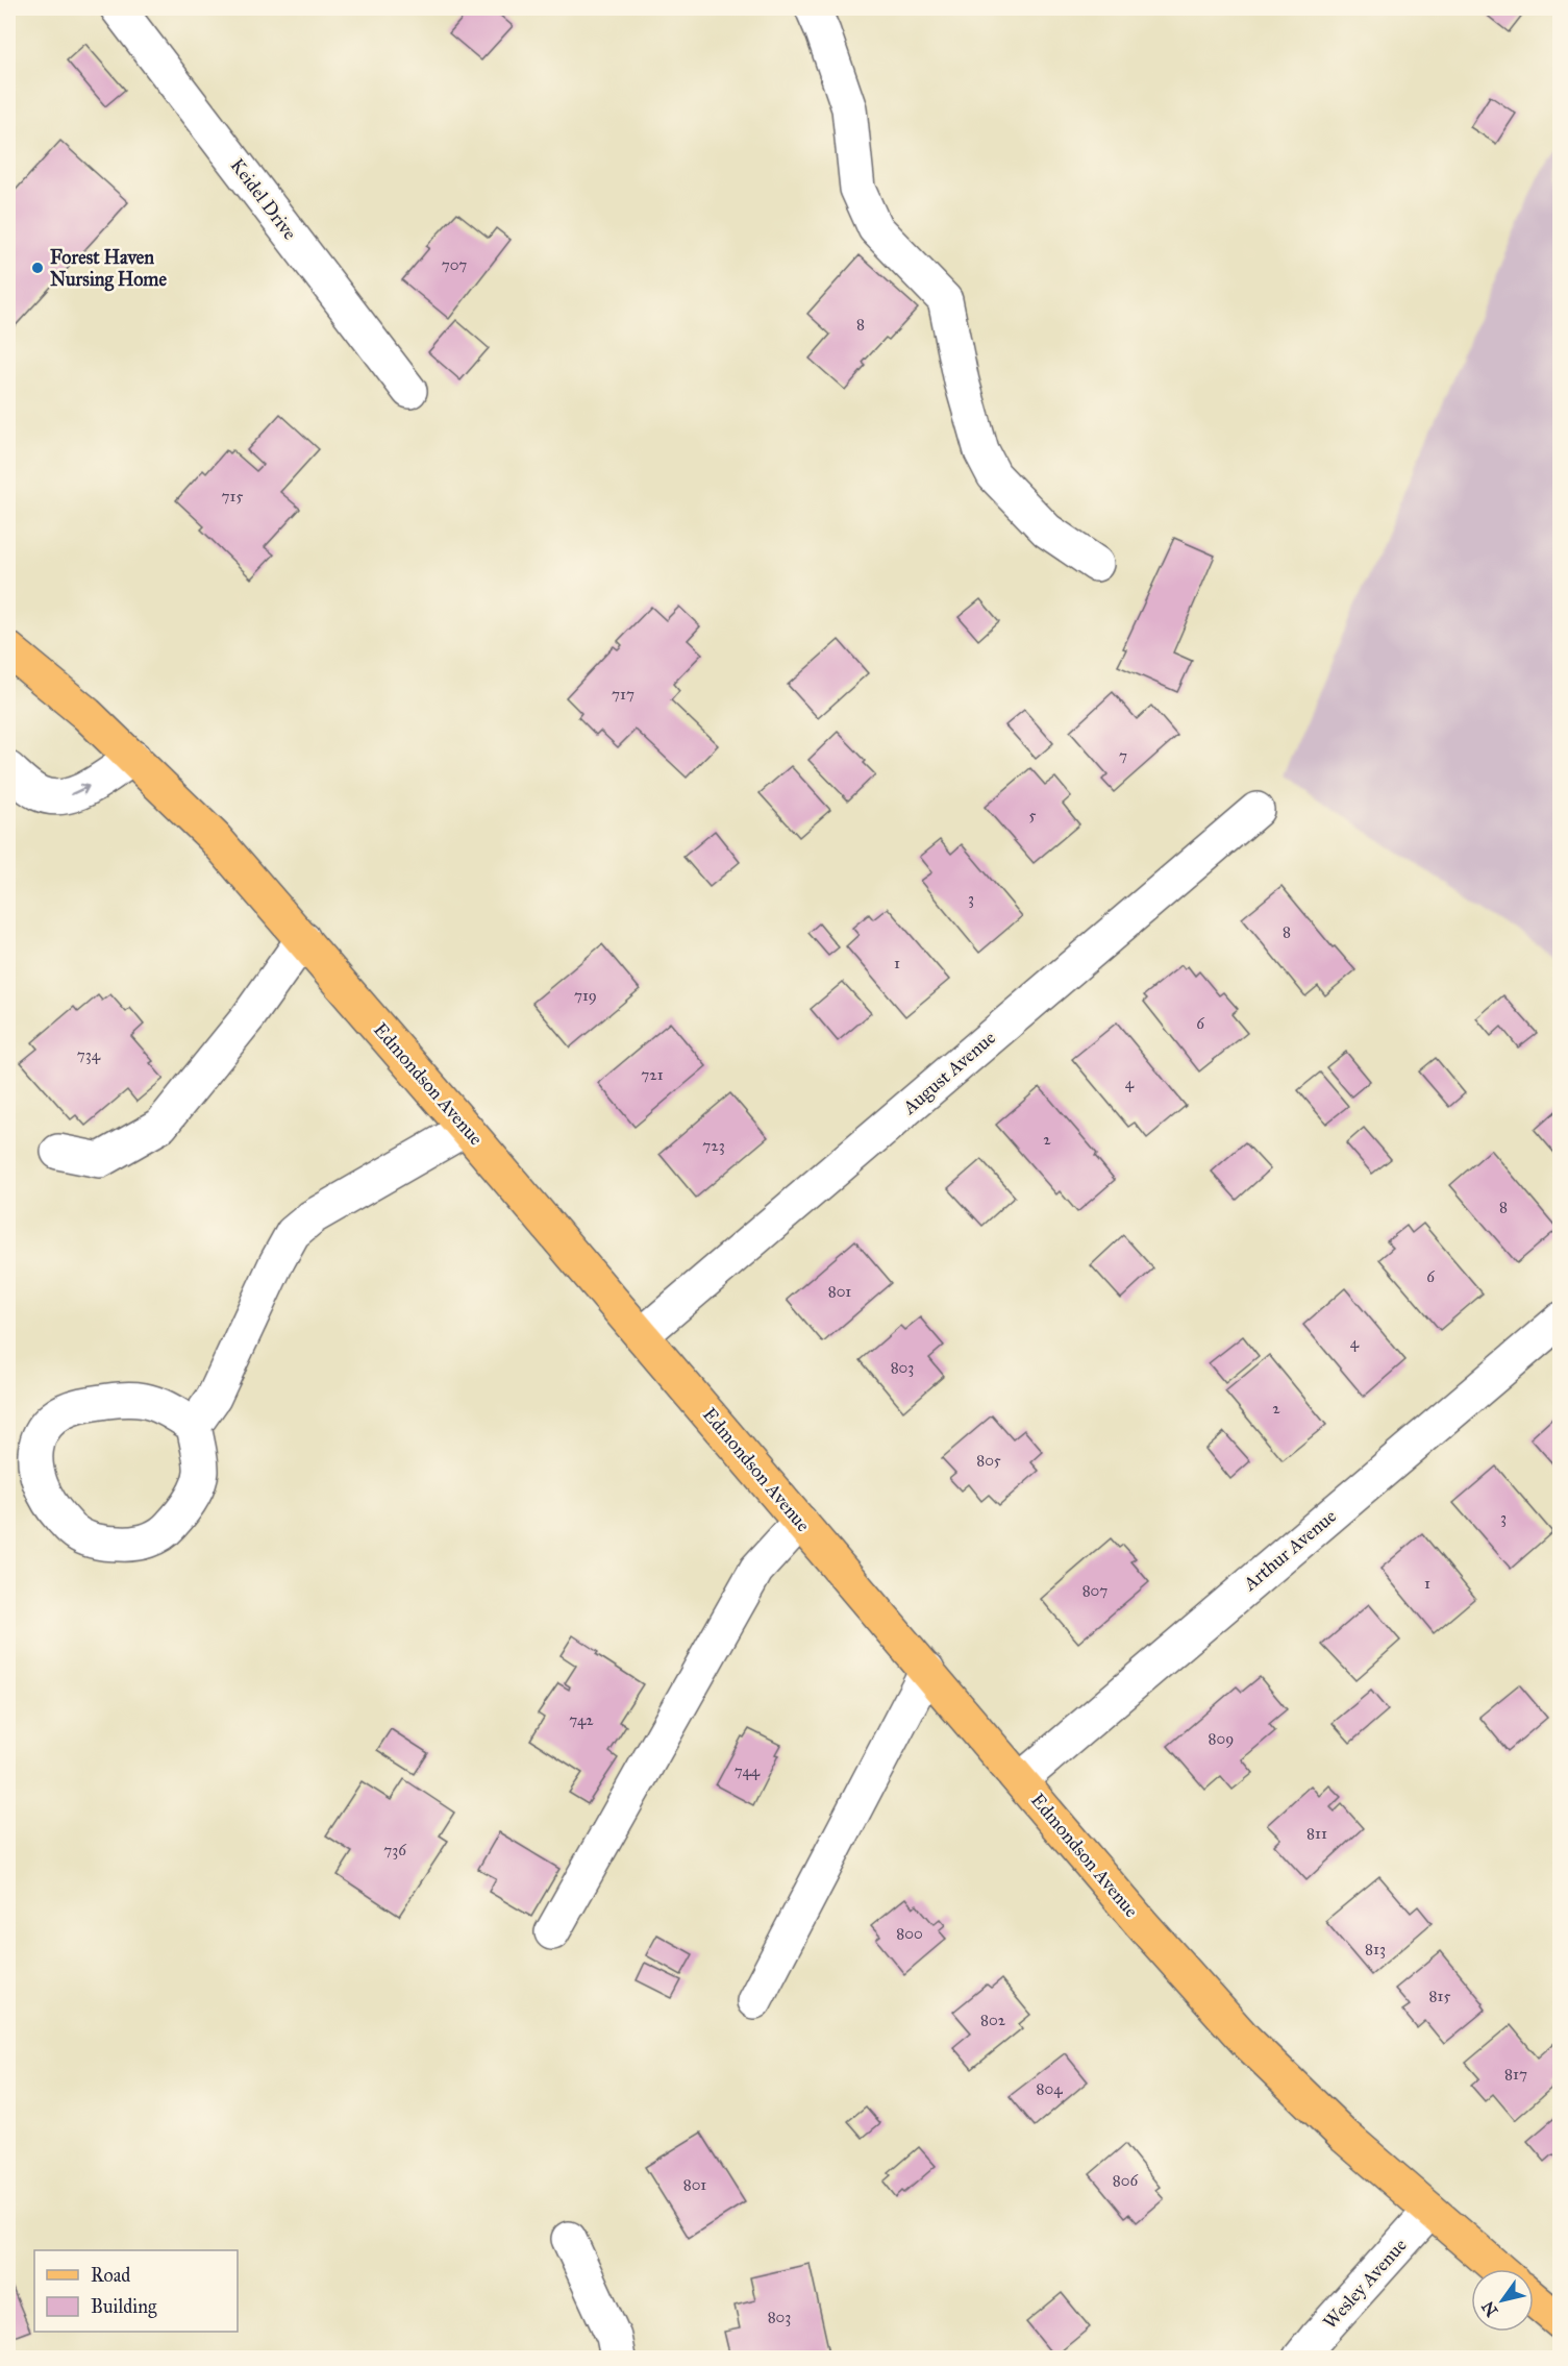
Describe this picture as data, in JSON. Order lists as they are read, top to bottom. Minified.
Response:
{"streets":{"main road":["Edmondson Avenue"],"street":["Keidel Drive","August Avenue","Arthur Avenue","Wesley Avenue"]},"crossings":[["August Avenue","Edmondson Avenue"],["Edmondson Avenue","Arthur Avenue"],["Edmondson Avenue","Wesley Avenue"]],"places":["Forest Haven Nursing Home"],"house_numbers":["707","8","715","717","7","5","3","8","1","719","6","734","721","4","2","723","8","6","801","4","803","2","805","3","1","807","742","809","744","811","736","800","813","815","802","817","804","806","801","803"],"legend":["Road","Building"],"north":"bottom left"}
